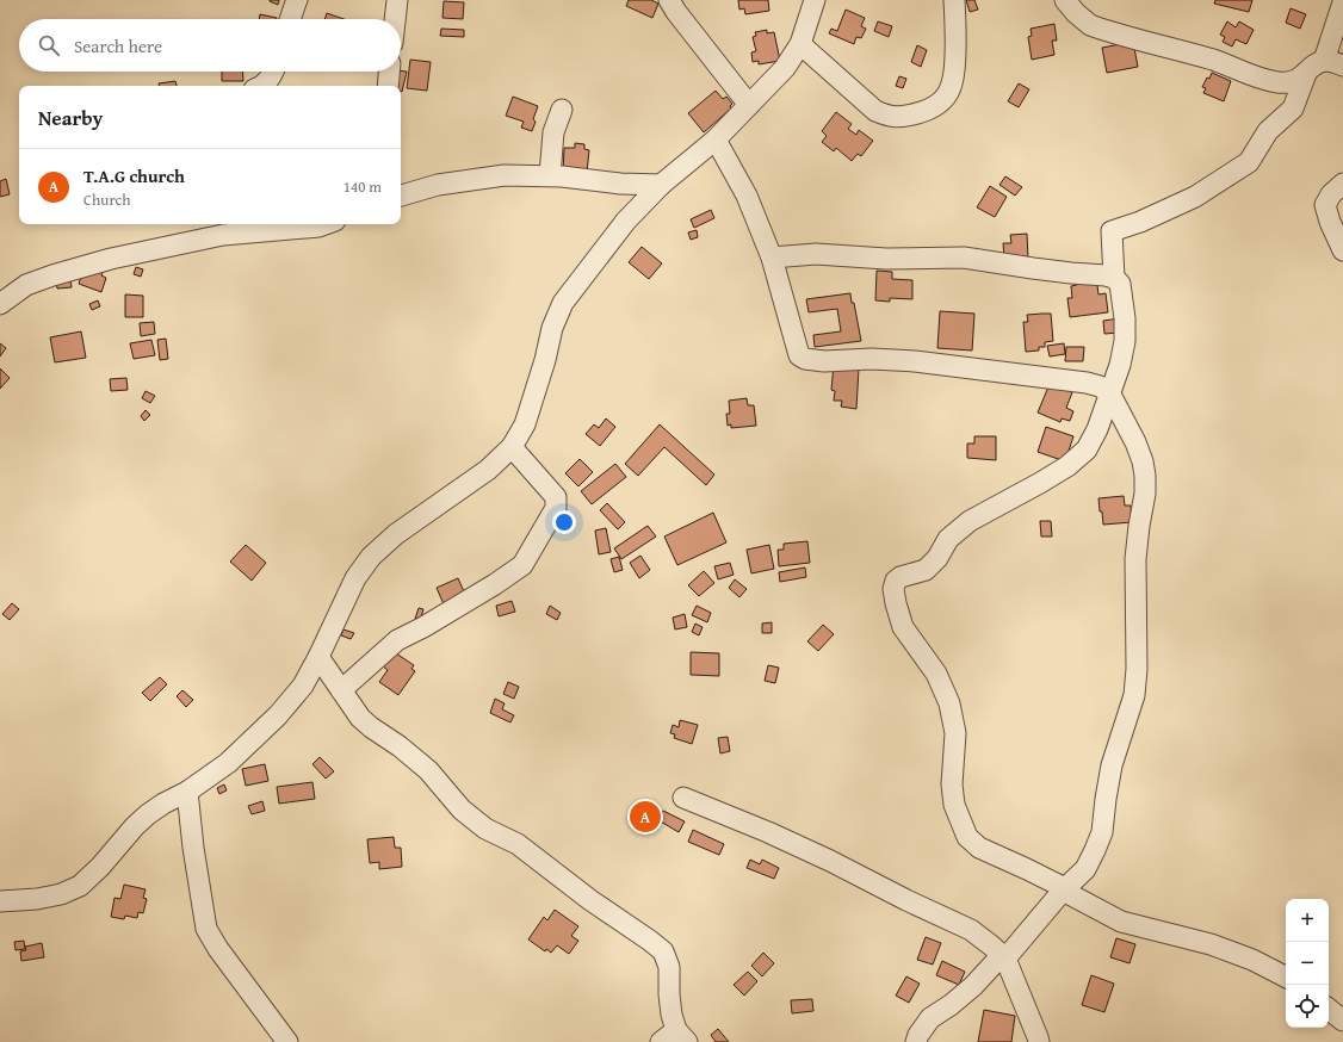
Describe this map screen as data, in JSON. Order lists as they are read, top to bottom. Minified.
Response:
{"page":{"search":"Search here","heading":"Nearby","list":[{"mark":"A","name":"T.A.G church","note":"Church","value":"140 m"}],"pins":"A","map_buttons":["+","−"]}}
